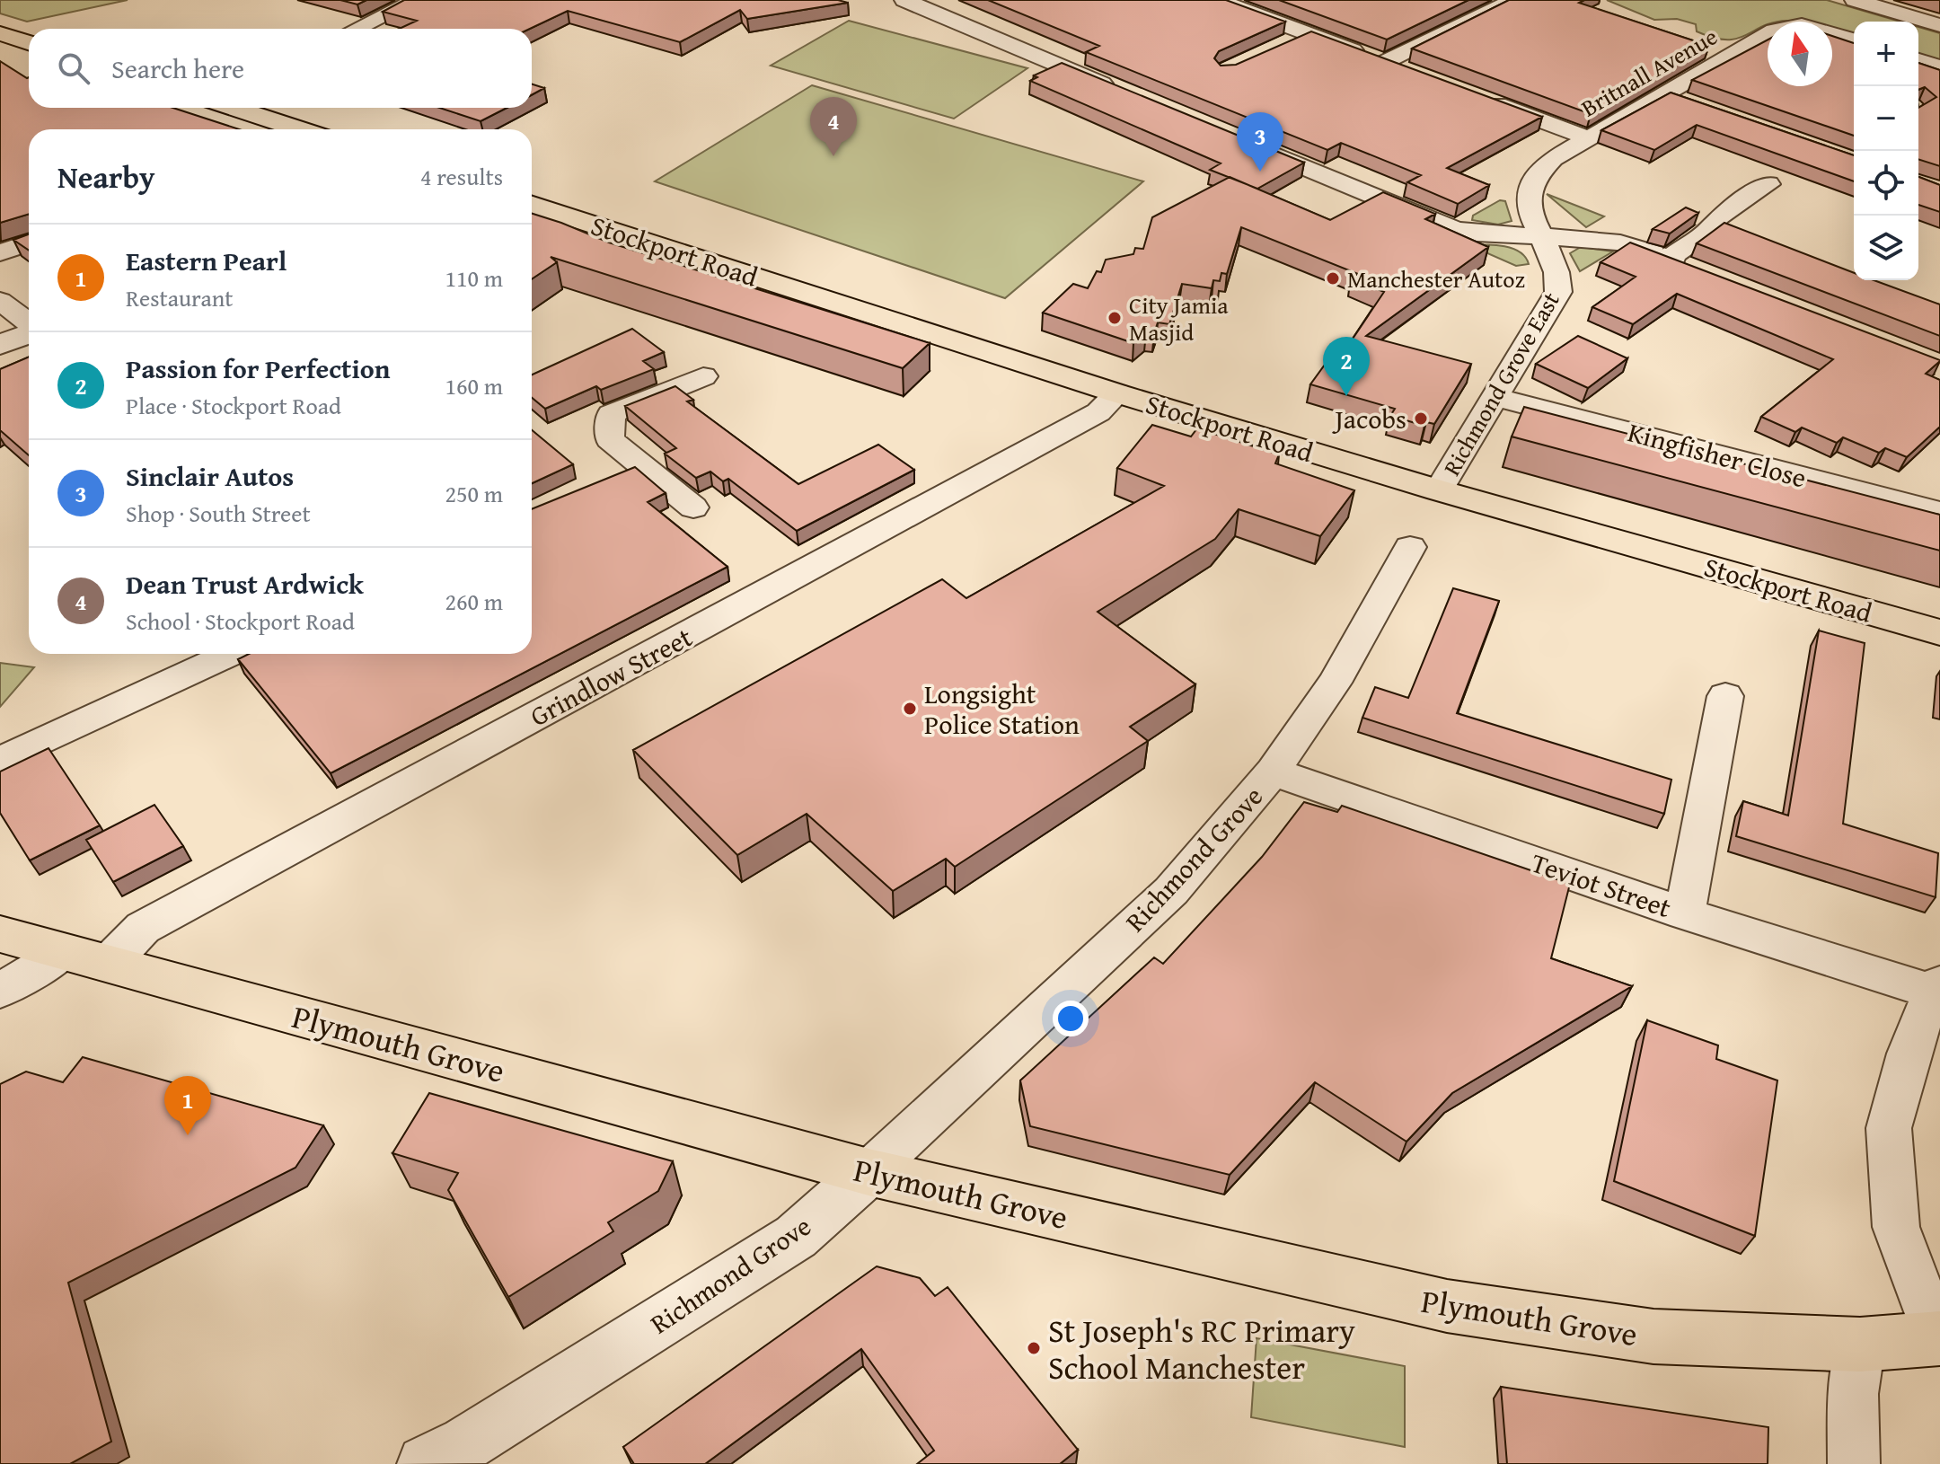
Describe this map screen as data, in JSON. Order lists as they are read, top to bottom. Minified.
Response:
{"streets":{"main road":["Stockport Road","Plymouth Grove"],"street":["Britnall Avenue","Richmond Grove East","Kingfisher Close","Grindlow Street","Richmond Grove","Teviot Street"]},"crossings":[["Britnall Avenue","Richmond Grove East"],["Stockport Road","Richmond Grove East"],["Stockport Road","Grindlow Street"],["Richmond Grove East","Kingfisher Close"],["Grindlow Street","Plymouth Grove"],["Richmond Grove","Teviot Street"],["Richmond Grove","Plymouth Grove"]],"places":["Manchester Autoz","City Jamia Masjid","Jacobs","Longsight Police Station","St Joseph's RC Primary School Manchester"],"north":"top","page":{"map_buttons":["+","−"],"search":"Search here","pins":["4","3","2","1"],"heading":["Nearby","4 results"],"list":[{"mark":"1","name":"Eastern Pearl","note":"Restaurant","value":"110 m"},{"mark":"2","name":"Passion for Perfection","note":"Place · Stockport Road","value":"160 m"},{"mark":"3","name":"Sinclair Autos","note":"Shop · South Street","value":"250 m"},{"mark":"4","name":"Dean Trust Ardwick","note":"School · Stockport Road","value":"260 m"}]}}
